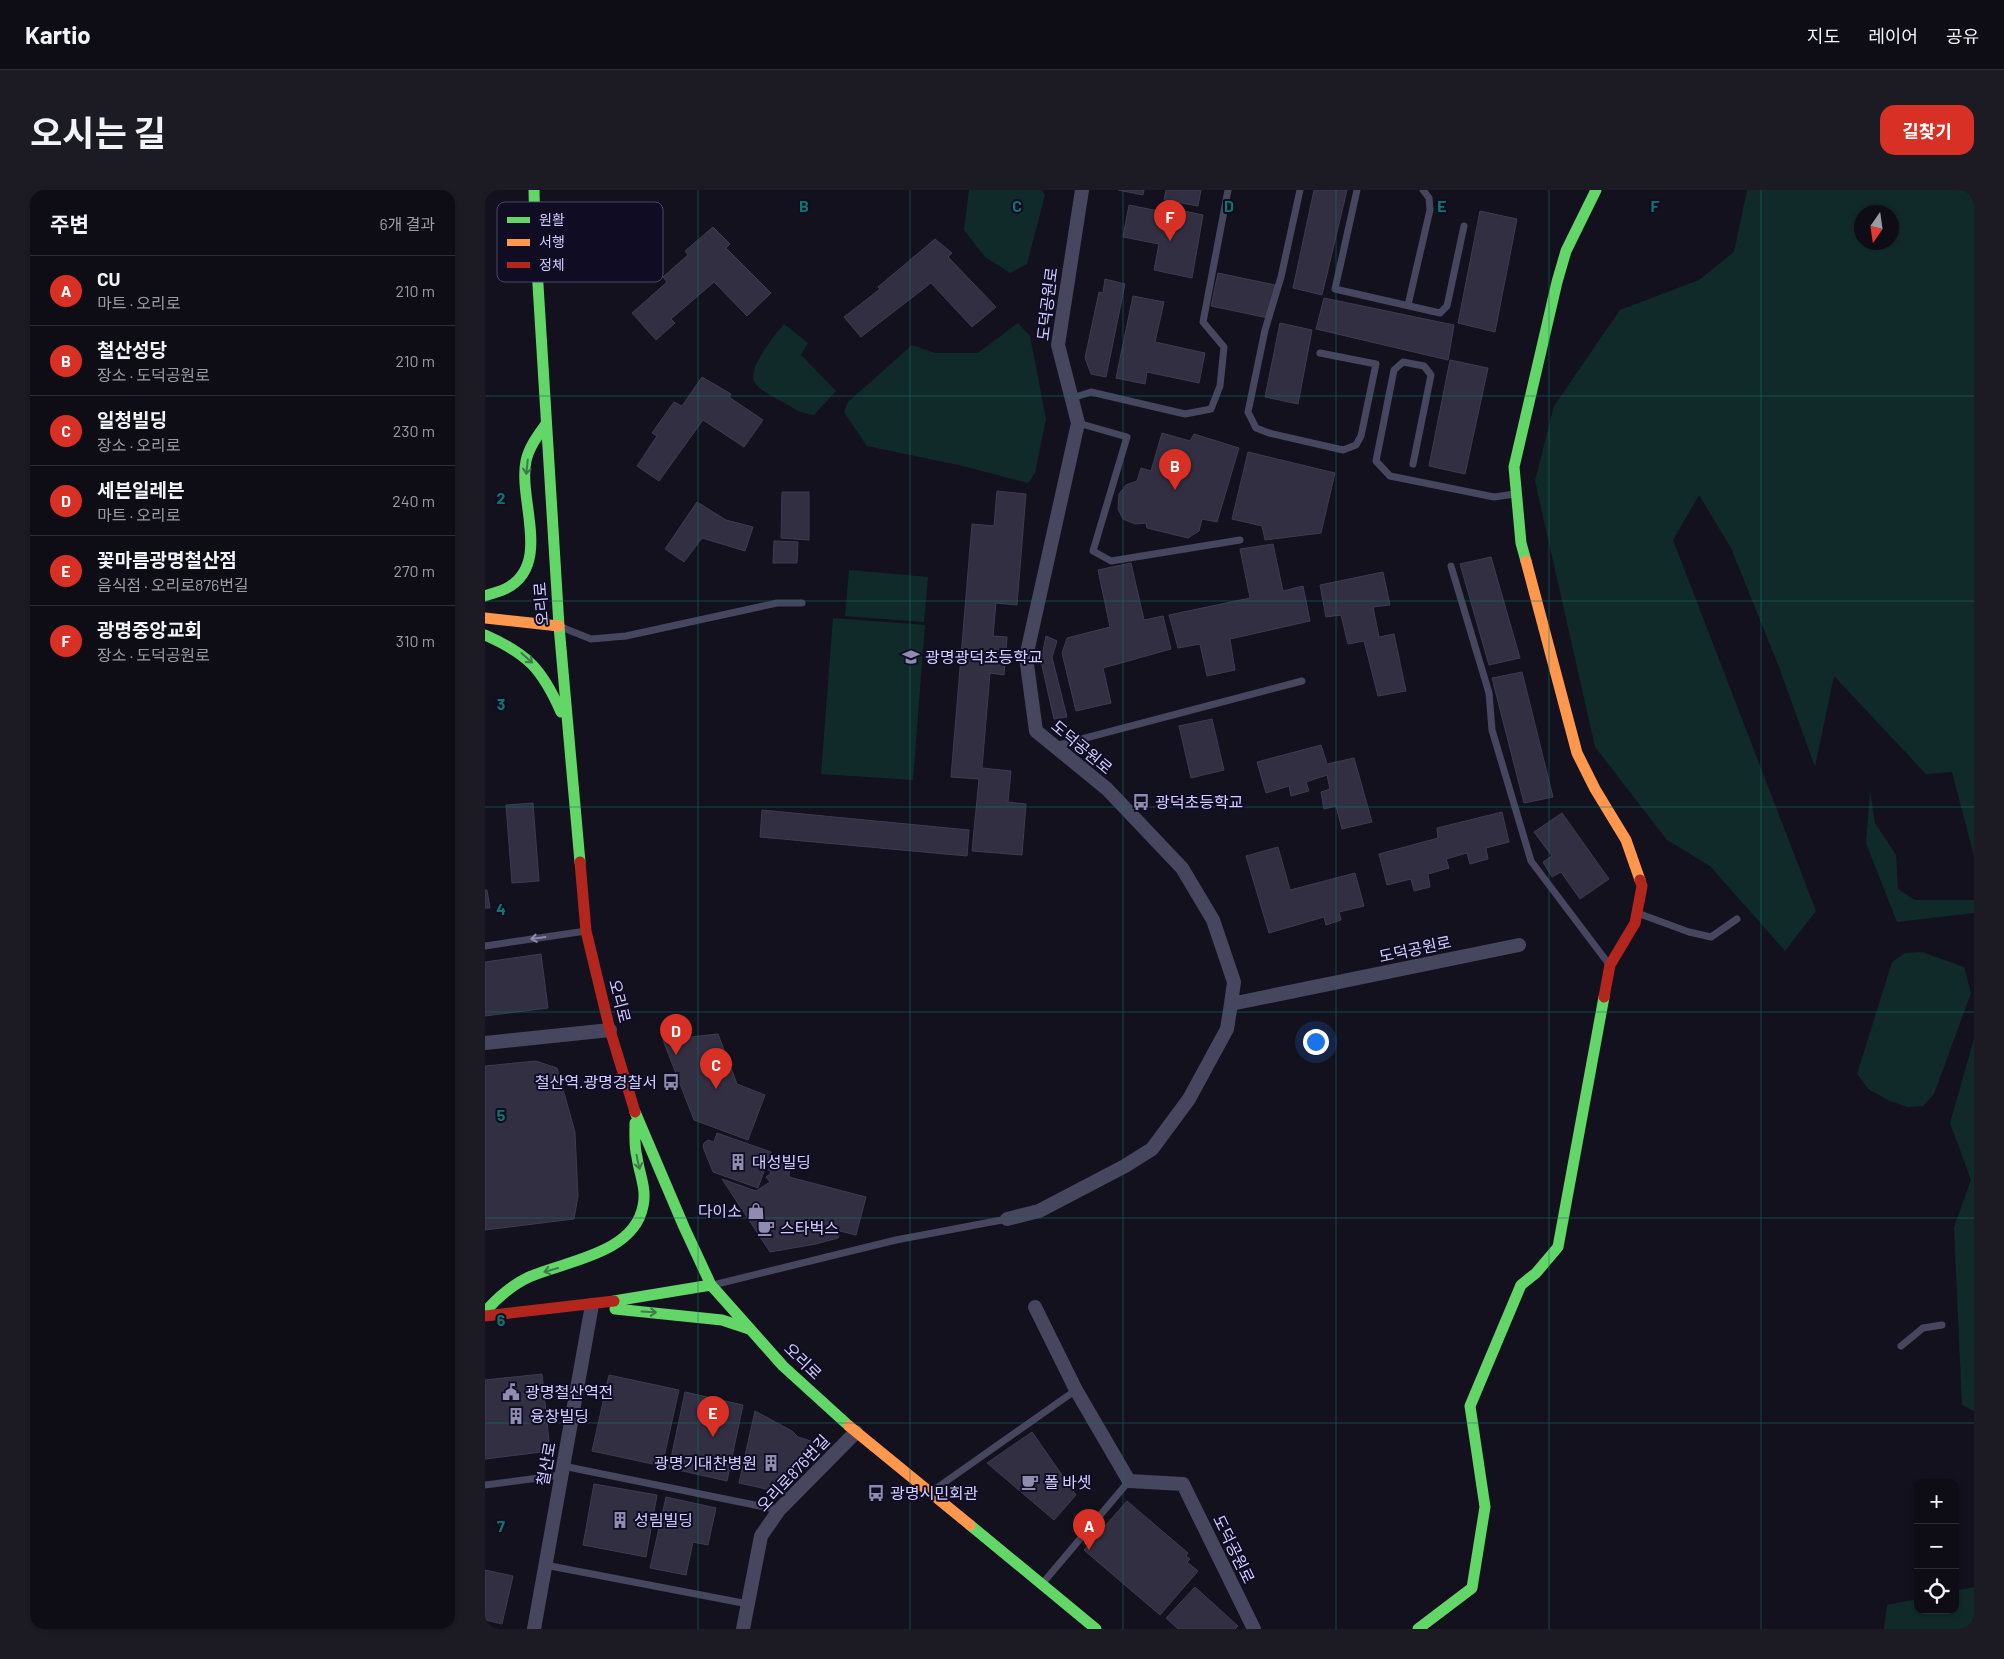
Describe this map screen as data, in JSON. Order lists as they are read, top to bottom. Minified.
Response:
{"streets":{"main road":["오리로"],"street":["도덕공원로","철산로","오리로876번길"]},"crossings":[["오리로","오리로876번길"]],"places":{"school or university":["광명광덕초등학교"],"bus stop":["광덕초등학교","철산역.광명경찰서","광명시민회관"],"building":["대성빌딩","융창빌딩","광명기대찬병원","성림빌딩"],"shop":["다이소"],"cafe":["스타벅스","폴 바셋"],"public building":["광명철산역전"]},"legend":["원활","서행","정체"],"north":"bottom","page":{"header":"Kartio","nav":["지도","레이어","공유"],"title":"오시는 길","buttons":"길찾기","heading":["주변","6개 결과"],"pins":["F","B","D","C","E","A"],"list":[{"mark":"A","name":"CU","note":"마트 · 오리로","value":"210 m"},{"mark":"B","name":"철산성당","note":"장소 · 도덕공원로","value":"210 m"},{"mark":"C","name":"일청빌딩","note":"장소 · 오리로","value":"230 m"},{"mark":"D","name":"세븐일레븐","note":"마트 · 오리로","value":"240 m"},{"mark":"E","name":"꽃마름광명철산점","note":"음식점 · 오리로876번길","value":"270 m"},{"mark":"F","name":"광명중앙교회","note":"장소 · 도덕공원로","value":"310 m"}],"map_buttons":["+","−"]},"grid":{"columns":["B","C","D","E","F"],"rows":["2","3","4","5","6","7"]}}
